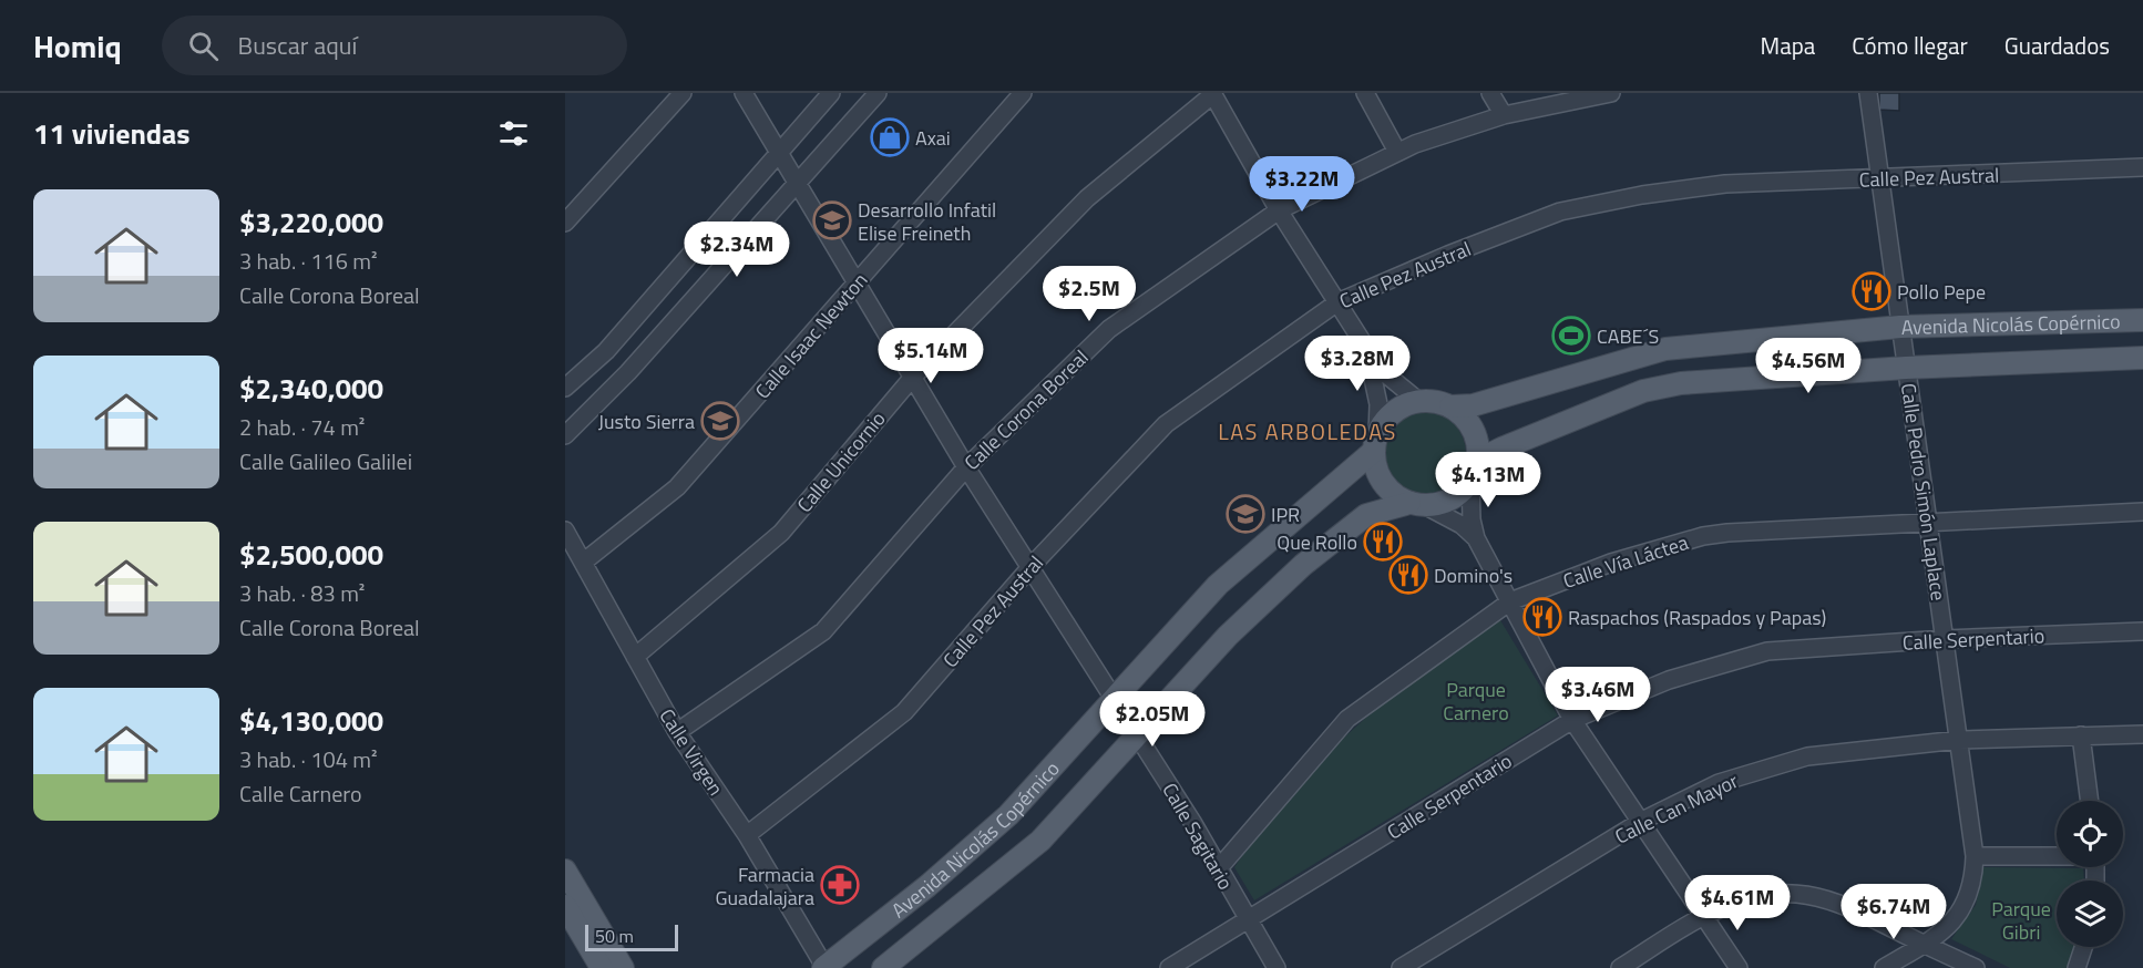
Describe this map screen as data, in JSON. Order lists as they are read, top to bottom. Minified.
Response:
{"streets":{"main road":["Avenida Nicolás Copérnico"],"street":["Calle Pez Austral","Calle Isaac Newton","Calle Corona Boreal","Calle Unicornio","Calle Pedro Simón Laplace","Calle Vía Láctea","Calle Serpentario","Calle Virgen","Calle Can Mayor","Calle Sagitario"]},"crossings":[["Calle Pez Austral","Calle Pedro Simón Laplace"],["Calle Pez Austral","Calle Virgen"],["Calle Pez Austral","Calle Sagitario"],["Avenida Nicolás Copérnico","Calle Pedro Simón Laplace"],["Avenida Nicolás Copérnico","Calle Virgen"],["Avenida Nicolás Copérnico","Calle Sagitario"],["Calle Isaac Newton","Calle Virgen"],["Calle Isaac Newton","Calle Sagitario"],["Calle Corona Boreal","Calle Virgen"],["Calle Corona Boreal","Calle Sagitario"],["Calle Unicornio","Calle Virgen"],["Calle Unicornio","Calle Sagitario"],["Calle Pedro Simón Laplace","Calle Vía Láctea"],["Calle Pedro Simón Laplace","Calle Serpentario"],["Calle Pedro Simón Laplace","Calle Can Mayor"],["Calle Vía Láctea","Calle Sagitario"],["Calle Serpentario","Calle Sagitario"]],"districts":["LAS ARBOLEDAS"],"parks":["Parque Carnero","Parque Gibri"],"places":{"shop":["Axai"],"school or university":["Desarrollo Infatil Elise Freineth","Justo Sierra","IPR"],"restaurant":["Pollo Pepe","Que Rollo","Domino's","Raspachos (Raspados y Papas)"],"sports":["CABE´S"],"pharmacy":["Farmacia Guadalajara"]},"scale_bar":"50 m","page":{"header":"Homiq","search":"Buscar aquí","nav":["Mapa","Cómo llegar","Guardados"],"heading":"11 viviendas","price":["$3.22M","$2.34M","$2.5M","$5.14M","$3.28M","$4.56M","$4.13M","$3.46M","$2.05M","$4.61M","$6.74M"],"list":[{"name":"$3,220,000","note":"3 hab. · 116 m² · Calle Corona Boreal"},{"name":"$2,340,000","note":"2 hab. · 74 m² · Calle Galileo Galilei"},{"name":"$2,500,000","note":"3 hab. · 83 m² · Calle Corona Boreal"},{"name":"$4,130,000","note":"3 hab. · 104 m² · Calle Carnero"}],"scale":"50 m"}}
